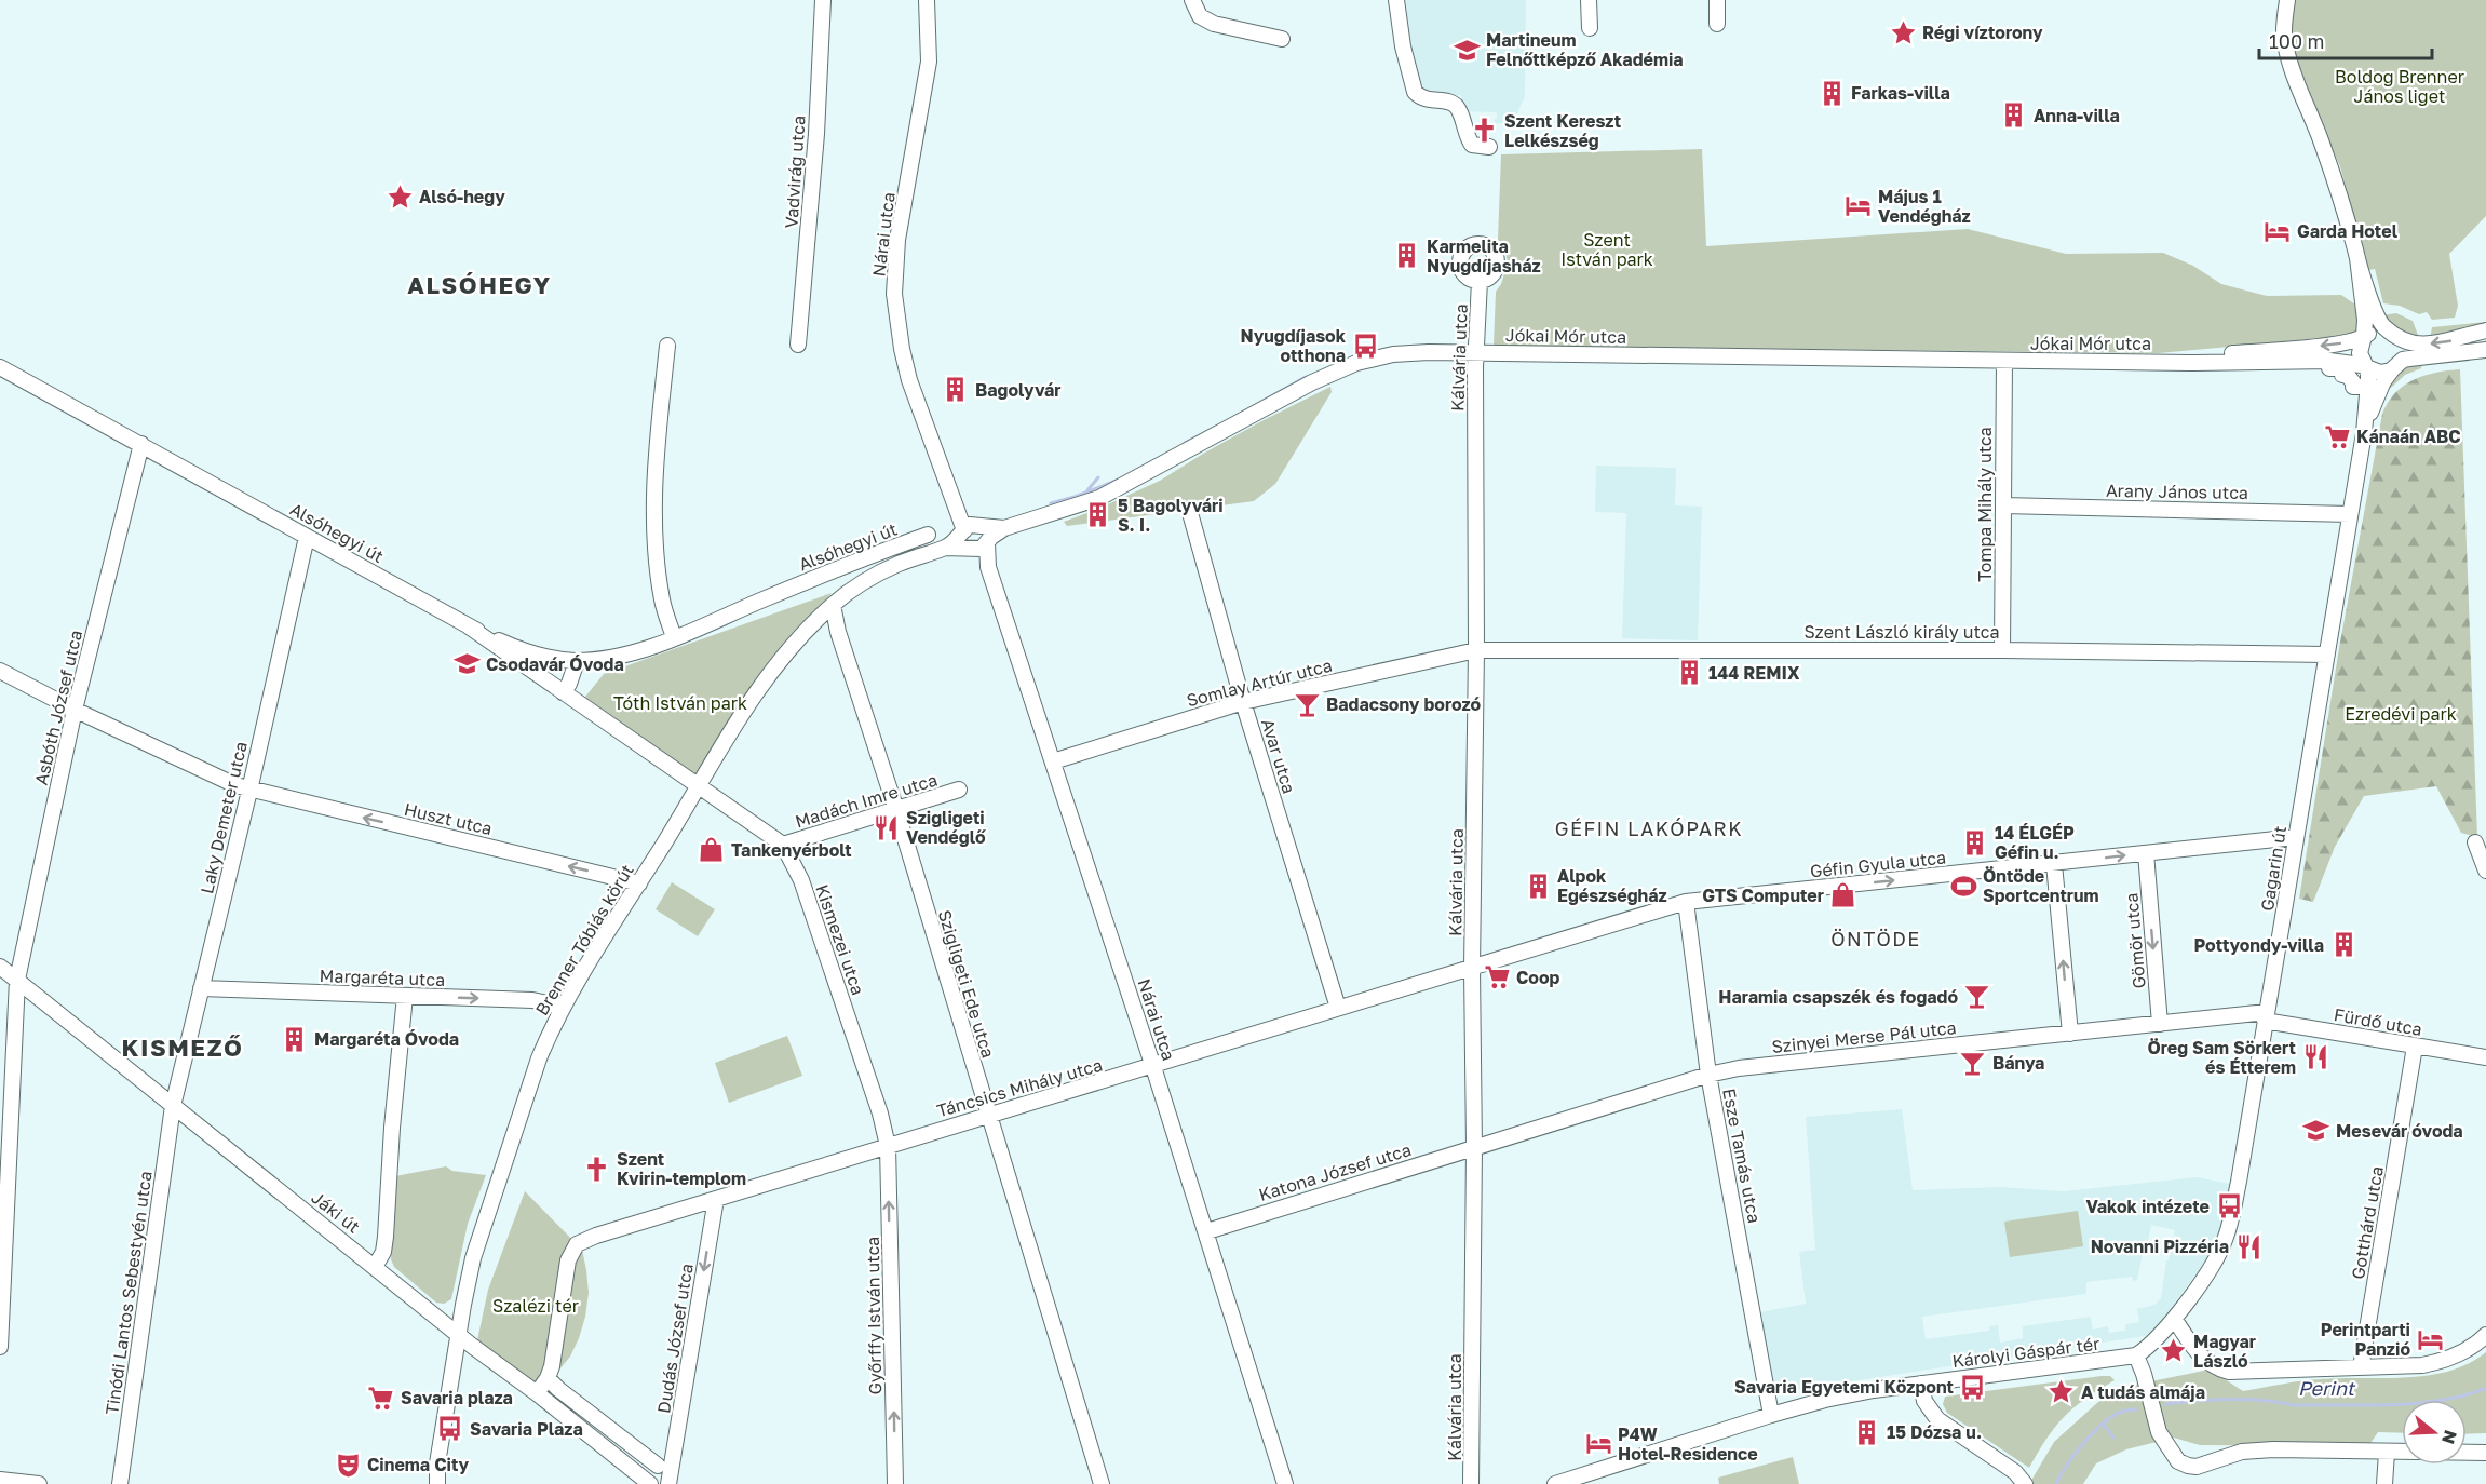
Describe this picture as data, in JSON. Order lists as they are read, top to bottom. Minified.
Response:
{"streets":{"street":["Vadvirág utca","Nárai utca","Jókai Mór utca","Kálvária utca","Arany János utca","Tompa Mihály utca","Alsóhegyi út","Szent László király utca","Somlay Artúr utca","Asbóth József utca","Avar utca","Madách Imre utca","Laky Demeter utca","Huszt utca","Géfin Gyula utca","Gagarin út","Brenner Tóbiás körút","Kismezei utca","Gömör utca","Margaréta utca","Szigligeti Ede utca","Fürdő utca","Szinyei Merse Pál utca","Táncsics Mihály utca","Esze Tamás utca","Katona József utca","Jáki út","Gotthárd utca","Tinódi Lantos Sebestyén utca","Győrffy István utca","Dudás József utca","Károlyi Gáspár tér"]},"crossings":[["Nárai utca","Jókai Mór utca"],["Nárai utca","Somlay Artúr utca"],["Nárai utca","Brenner Tóbiás körút"],["Nárai utca","Táncsics Mihály utca"],["Nárai utca","Katona József utca"],["Jókai Mór utca","Kálvária utca"],["Jókai Mór utca","Tompa Mihály utca"],["Jókai Mór utca","Gagarin út"],["Jókai Mór utca","Brenner Tóbiás körút"],["Kálvária utca","Szent László király utca"],["Kálvária utca","Somlay Artúr utca"],["Kálvária utca","Géfin Gyula utca"],["Kálvária utca","Szinyei Merse Pál utca"],["Kálvária utca","Táncsics Mihály utca"],["Kálvária utca","Katona József utca"],["Arany János utca","Tompa Mihály utca"],["Arany János utca","Gagarin út"],["Tompa Mihály utca","Szent László király utca"],["Alsóhegyi út","Asbóth József utca"],["Alsóhegyi út","Laky Demeter utca"],["Alsóhegyi út","Kismezei utca"],["Szent László király utca","Somlay Artúr utca"],["Szent László király utca","Gagarin út"],["Somlay Artúr utca","Avar utca"],["Asbóth József utca","Huszt utca"],["Asbóth József utca","Jáki út"],["Avar utca","Táncsics Mihály utca"],["Madách Imre utca","Kismezei utca"],["Madách Imre utca","Szigligeti Ede utca"],["Laky Demeter utca","Huszt utca"],["Laky Demeter utca","Margaréta utca"],["Laky Demeter utca","Jáki út"],["Laky Demeter utca","Tinódi Lantos Sebestyén utca"],["Huszt utca","Brenner Tóbiás körút"],["Géfin Gyula utca","Gagarin út"],["Géfin Gyula utca","Gömör utca"],["Géfin Gyula utca","Táncsics Mihály utca"],["Géfin Gyula utca","Esze Tamás utca"],["Gagarin út","Fürdő utca"],["Gagarin út","Szinyei Merse Pál utca"],["Gagarin út","Károlyi Gáspár tér"],["Brenner Tóbiás körút","Kismezei utca"],["Brenner Tóbiás körút","Margaréta utca"],["Brenner Tóbiás körút","Szigligeti Ede utca"],["Brenner Tóbiás körút","Jáki út"],["Kismezei utca","Táncsics Mihály utca"],["Kismezei utca","Győrffy István utca"],["Gömör utca","Szinyei Merse Pál utca"],["Szigligeti Ede utca","Táncsics Mihály utca"],["Fürdő utca","Szinyei Merse Pál utca"],["Fürdő utca","Gotthárd utca"],["Szinyei Merse Pál utca","Esze Tamás utca"],["Szinyei Merse Pál utca","Katona József utca"],["Táncsics Mihály utca","Győrffy István utca"],["Táncsics Mihály utca","Dudás József utca"],["Esze Tamás utca","Károlyi Gáspár tér"],["Jáki út","Tinódi Lantos Sebestyén utca"]],"one_way":["Huszt utca","Géfin Gyula utca","Margaréta utca","Győrffy István utca","Dudás József utca"],"districts":["ALSÓHEGY","GÉFIN LAKÓPARK","ÖNTÖDE","KISMEZŐ"],"water":["Perint"],"parks":["Boldog Brenner János liget","Szent István park","Tóth István park","Ezredévi park","Szalézi tér"],"places":{"place":["Régi víztorony","Alsó-hegy","Magyar László","A tudás almája"],"school or university":["Martineum Felnőttképző Akadémia","Csodavár Óvoda","Mesevár óvoda"],"building":["Farkas-villa","Anna-villa","Karmelita Nyugdíjasház","Bagolyvár","5 Bagolyvári S. I.","144 REMIX","14 ÉLGÉP Géfin u.","Alpok Egészségház","Pottyondy-villa","Margaréta Óvoda","15 Dózsa u."],"church":["Szent Kereszt Lelkészség","Szent Kvirin-templom"],"hotel":["Május 1 Vendégház","Garda Hotel","Perintparti Panzió","P4W Hotel-Residence"],"bus stop":["Nyugdíjasok otthona","Vakok intézete","Savaria Egyetemi Központ","Savaria Plaza"],"supermarket":["Kánaán ABC","Coop","Savaria plaza"],"bar":["Badacsony borozó","Haramia csapszék és fogadó","Bánya"],"restaurant":["Szigligeti Vendéglő","Öreg Sam Sörkert és Étterem","Novanni Pizzéria"],"shop":["Tankenyérbolt","GTS Computer"],"sports":["Öntöde Sportcentrum"],"theatre":["Cinema City"]},"scale_bar":"100 m","north":"right"}
